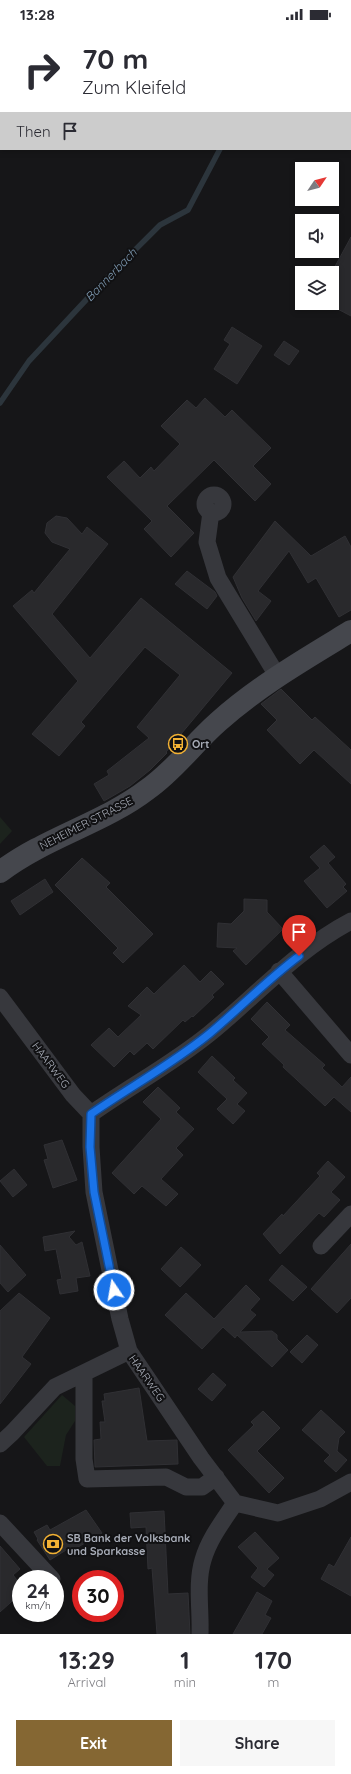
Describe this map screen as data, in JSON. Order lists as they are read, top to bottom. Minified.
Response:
{"streets":{"main road":["NEHEIMER STRASSE"],"street":["HAARWEG"]},"water":["Bannerbach"],"places":{"bus stop":["Ort"],"bank":["SB Bank der Volksbank und Sparkasse"]},"north":"top right","page":{"status":"13:28","turn":["70 m","Zum Kleifeld"],"then":"Then","speed":"24 km/h","limit":"30","eta":["13:29","Arrival","1","min","170","m"],"buttons":["Exit","Share"]}}
